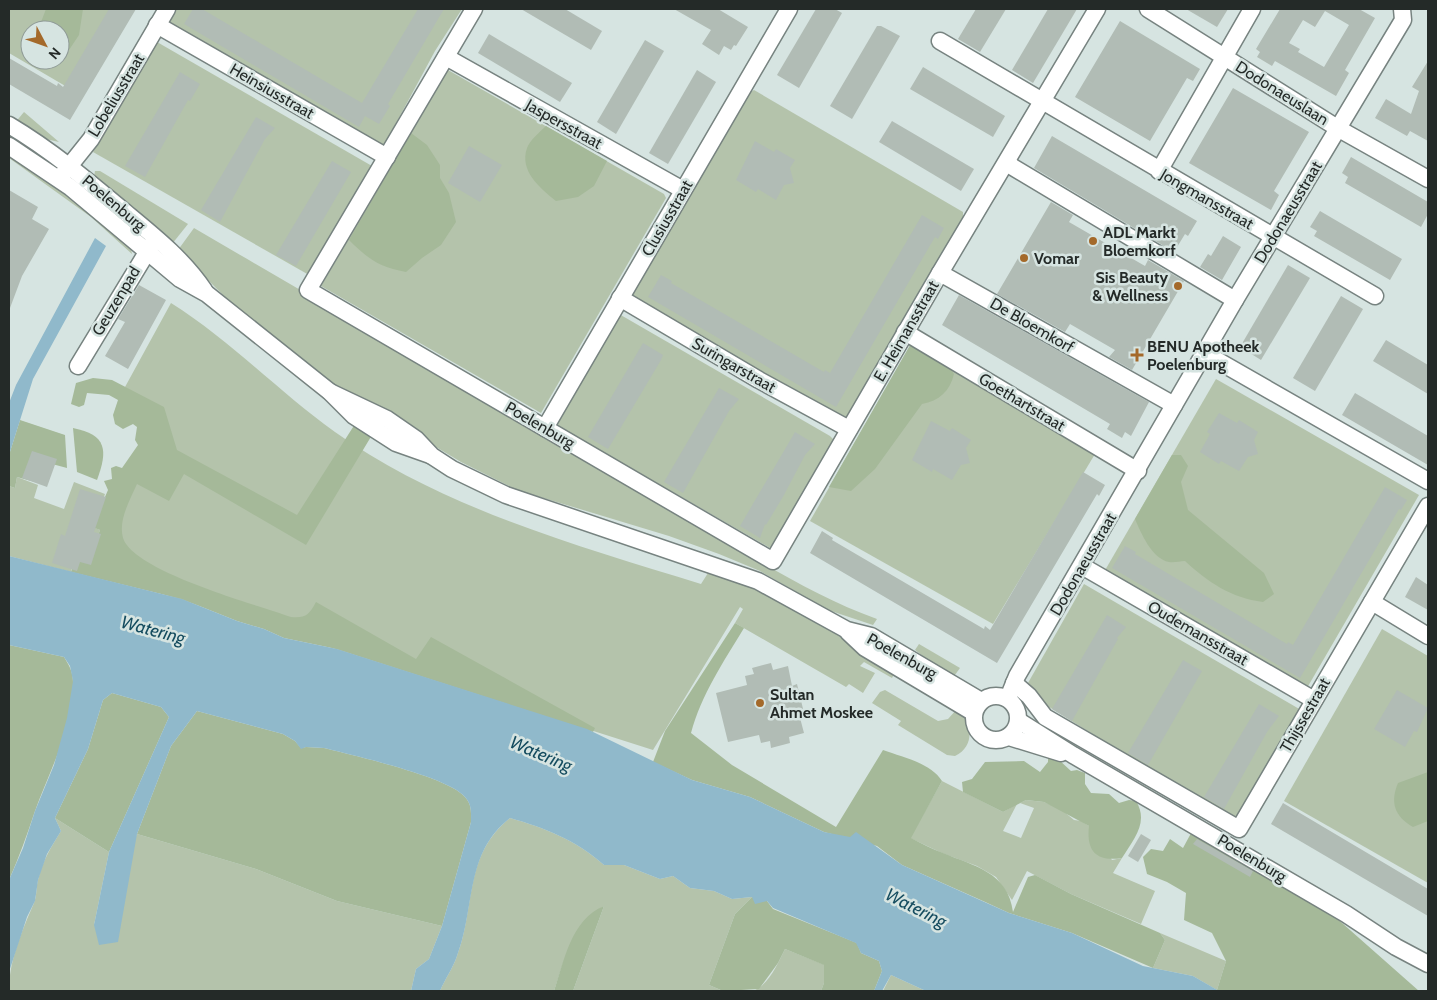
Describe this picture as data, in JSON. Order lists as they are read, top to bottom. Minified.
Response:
{"streets":{"street":["Heinsiusstraat","Dodonaeuslaan","Lobeliusstraat","Jaspersstraat","Jongmansstraat","Poelenburg","Dodonaeusstraat","Clusiusstraat","Geuzenpad","De Bloemkorf","E. Heimansstraat","Suringarstraat","Goethartstraat","Oudemansstraat","Thijssestraat"]},"crossings":[["Heinsiusstraat","Lobeliusstraat"],["Heinsiusstraat","Poelenburg"],["Dodonaeuslaan","Jongmansstraat"],["Dodonaeuslaan","Dodonaeusstraat"],["Lobeliusstraat","Poelenburg"],["Jaspersstraat","Clusiusstraat"],["Jongmansstraat","Dodonaeusstraat"],["Jongmansstraat","E. Heimansstraat"],["Poelenburg","Dodonaeusstraat"],["Poelenburg","Clusiusstraat"],["Poelenburg","Geuzenpad"],["Poelenburg","E. Heimansstraat"],["Poelenburg","Thijssestraat"],["Dodonaeusstraat","De Bloemkorf"],["Dodonaeusstraat","Goethartstraat"],["Dodonaeusstraat","Oudemansstraat"],["Clusiusstraat","Suringarstraat"],["De Bloemkorf","E. Heimansstraat"],["E. Heimansstraat","Suringarstraat"],["E. Heimansstraat","Goethartstraat"],["Oudemansstraat","Thijssestraat"]],"water":["Watering"],"places":{"other":["ADL Markt Bloemkorf","Vomar","Sis Beauty & Wellness","Sultan Ahmet Moskee"],"health":["BENU Apotheek Poelenburg"]},"north":"bottom right"}
